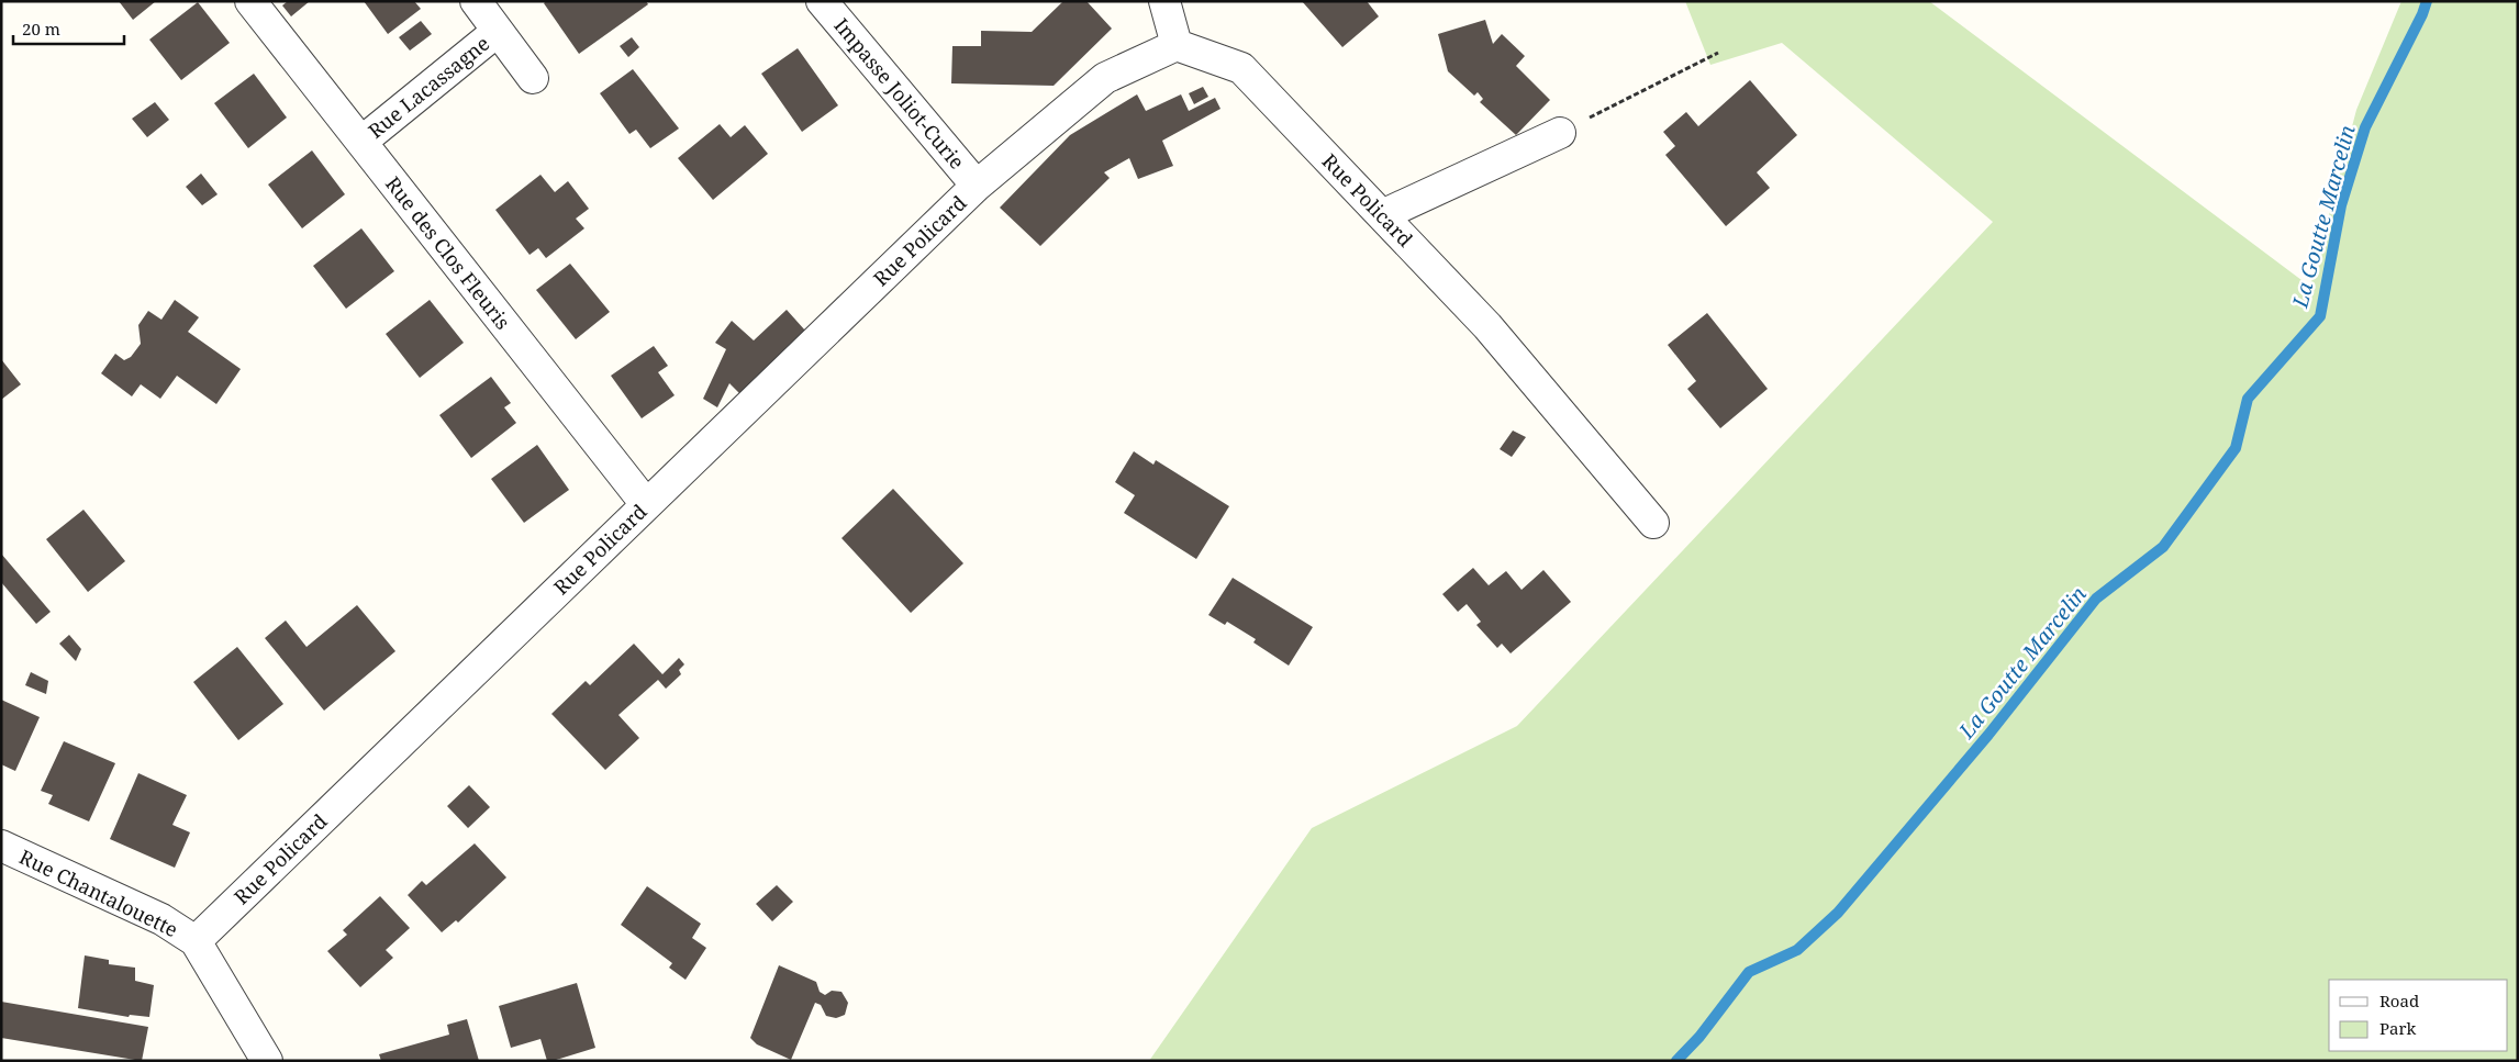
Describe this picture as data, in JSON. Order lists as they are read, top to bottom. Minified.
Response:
{"streets":{"street":["Rue Lacassagne","Impasse Joliot-Curie","Rue Policard","Rue des Clos Fleuris","Rue Chantalouette"]},"crossings":[["Rue Lacassagne","Rue des Clos Fleuris"],["Impasse Joliot-Curie","Rue Policard"],["Rue Policard","Rue des Clos Fleuris"],["Rue Policard","Rue Chantalouette"]],"water":["La Goutte Marcelin"],"legend":["Road","Park"],"scale_bar":"20 m"}
